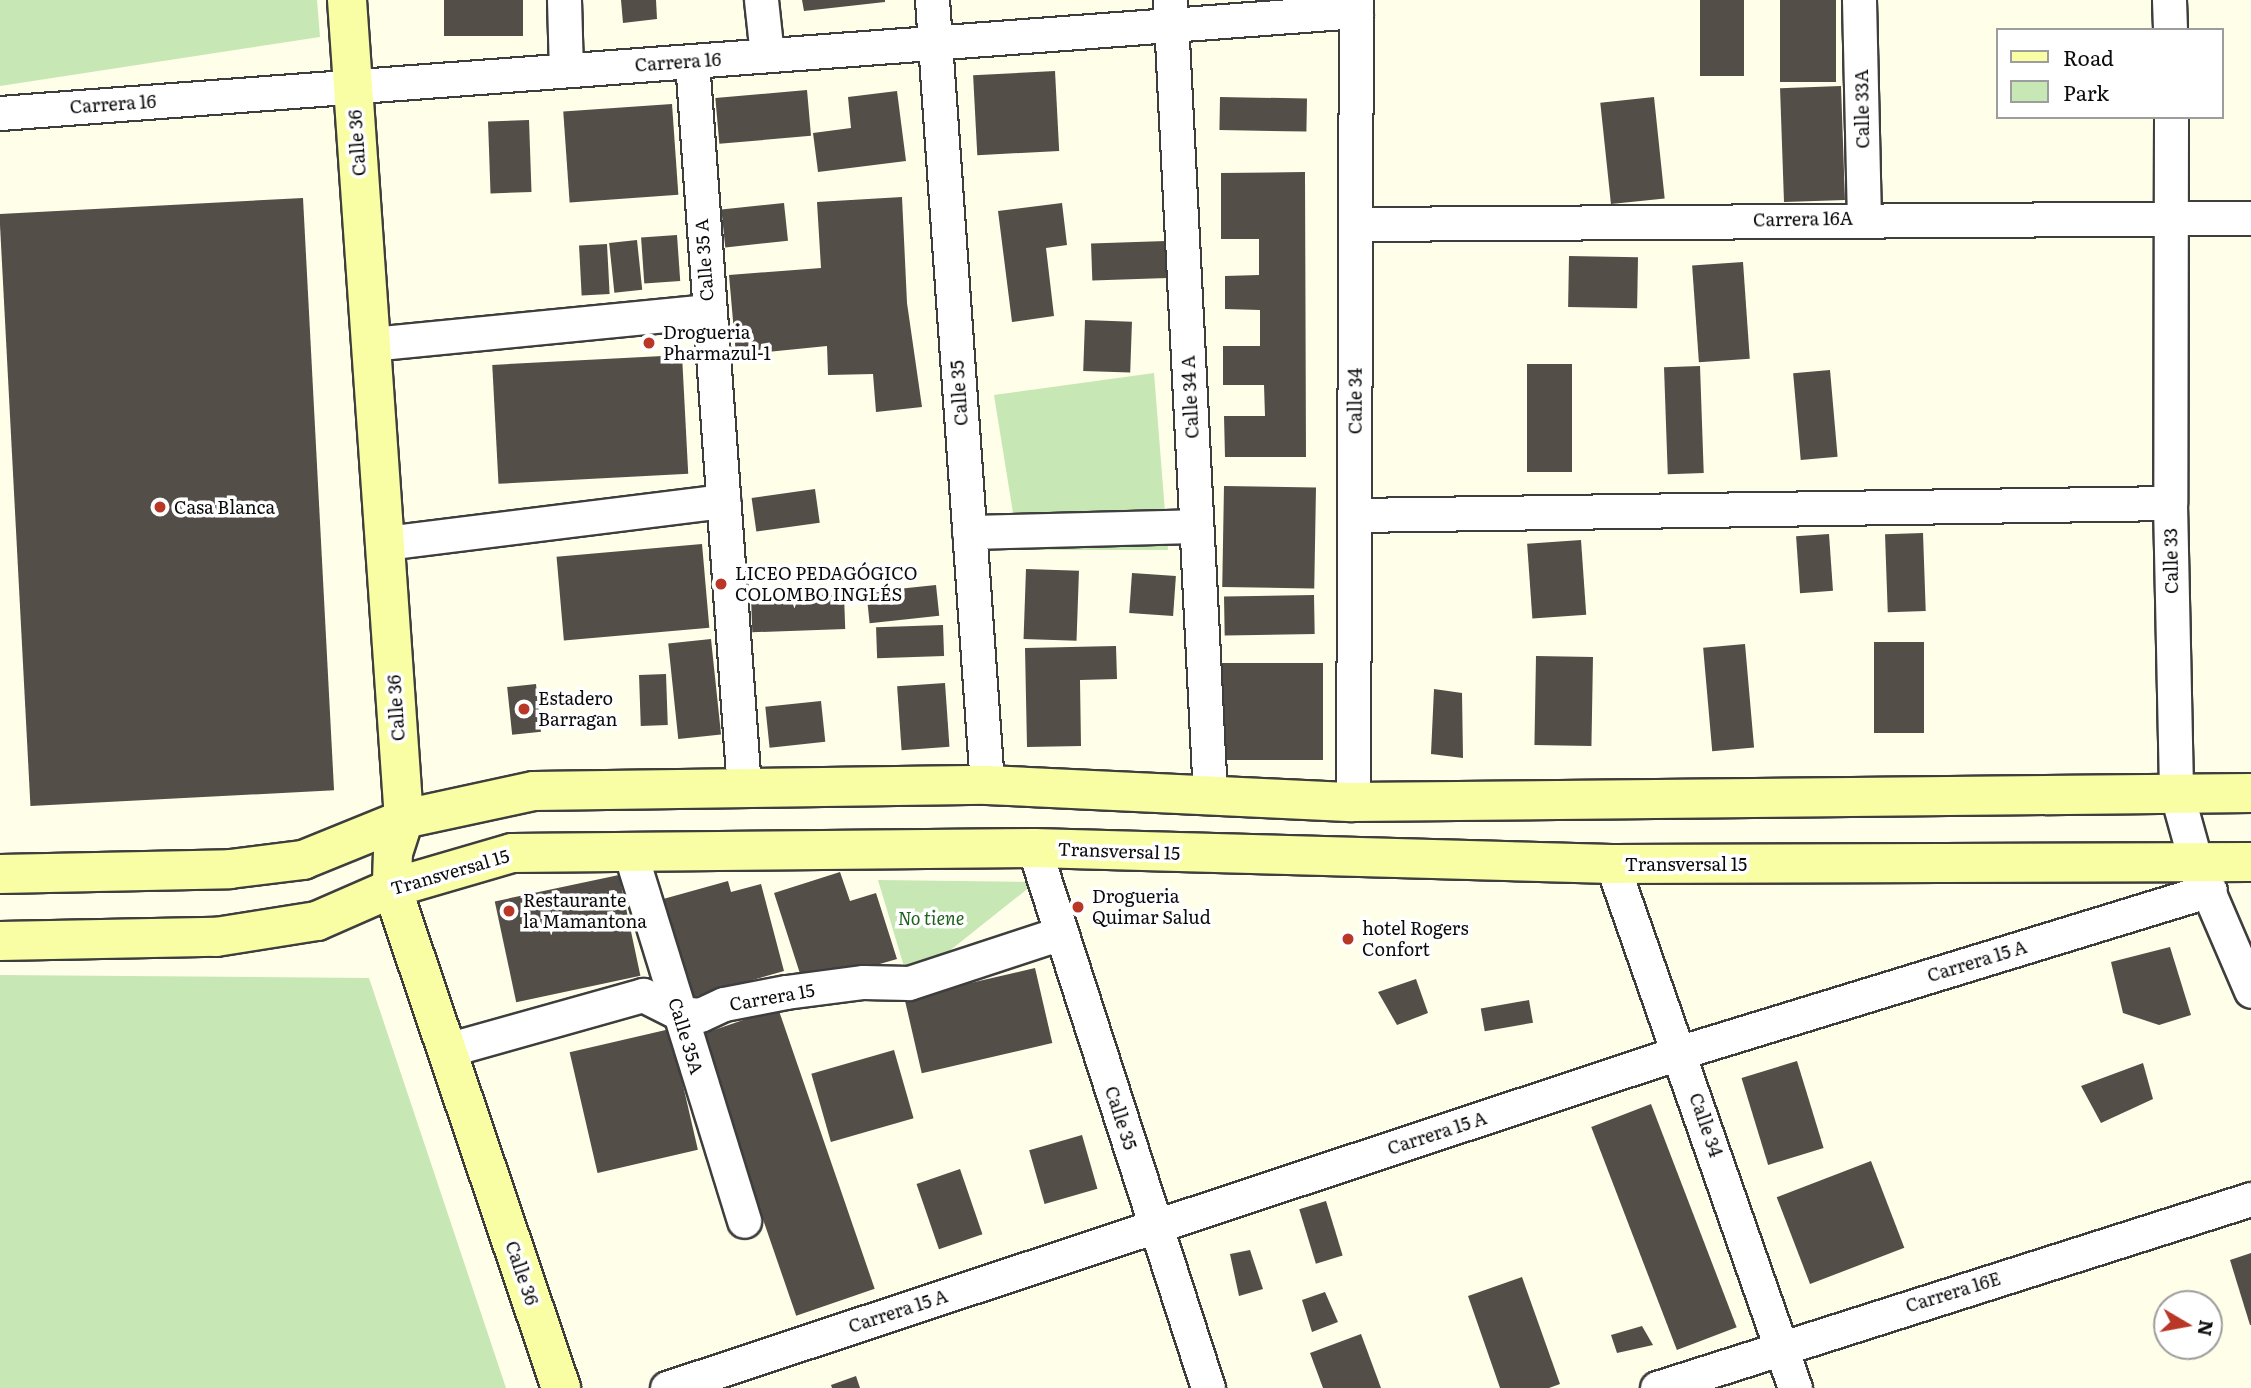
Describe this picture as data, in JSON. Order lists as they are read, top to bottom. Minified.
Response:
{"streets":{"street":["Carrera 16","Calle 33A","Calle 36","Carrera 16A","Calle 35 A","Calle 35","Calle 34 A","Calle 34","Calle 33","Transversal 15","Carrera 15 A","Carrera 15","Calle 35A","Carrera 16E"]},"crossings":[["Carrera 16","Calle 36"],["Carrera 16","Calle 35 A"],["Carrera 16","Calle 35"],["Carrera 16","Calle 34 A"],["Carrera 16","Calle 34"],["Calle 33A","Carrera 16A"],["Calle 36","Transversal 15"],["Carrera 16A","Calle 34"],["Carrera 16A","Calle 33"],["Calle 35","Transversal 15"],["Calle 35","Carrera 15 A"],["Calle 35","Carrera 15"],["Calle 34","Transversal 15"],["Calle 34","Carrera 15 A"],["Calle 34","Carrera 16E"],["Calle 33","Transversal 15"],["Calle 33","Carrera 15 A"],["Transversal 15","Carrera 15 A"],["Transversal 15","Calle 35A"],["Carrera 15","Calle 35A"]],"parks":["No tiene"],"places":["Drogueria Pharmazul-1","Casa Blanca","LICEO PEDAGÓGICO COLOMBO INGLÉS","Estadero Barragan","Drogueria Quimar Salud","Restaurante la Mamantona","hotel Rogers Confort"],"legend":["Road","Park"],"north":"right"}
